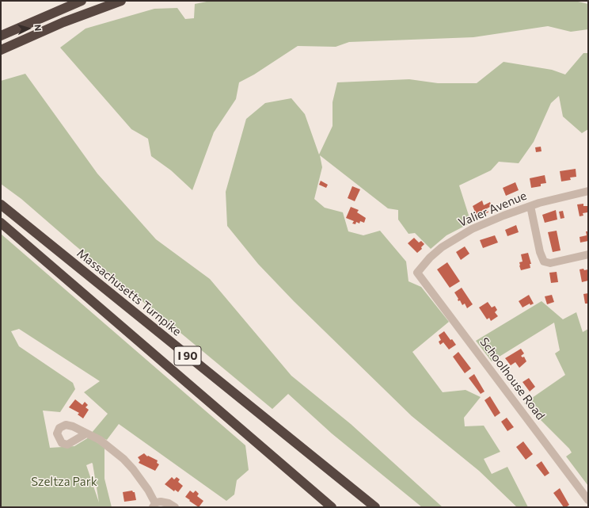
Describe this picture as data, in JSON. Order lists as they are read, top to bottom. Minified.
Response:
{"streets":{"highway":["Massachusetts Turnpike","I 90"],"street":["Valier Avenue","Schoolhouse Road"]},"crossings":[["Valier Avenue","Schoolhouse Road"]],"parks":["Szeltza Park"],"north":"right"}
